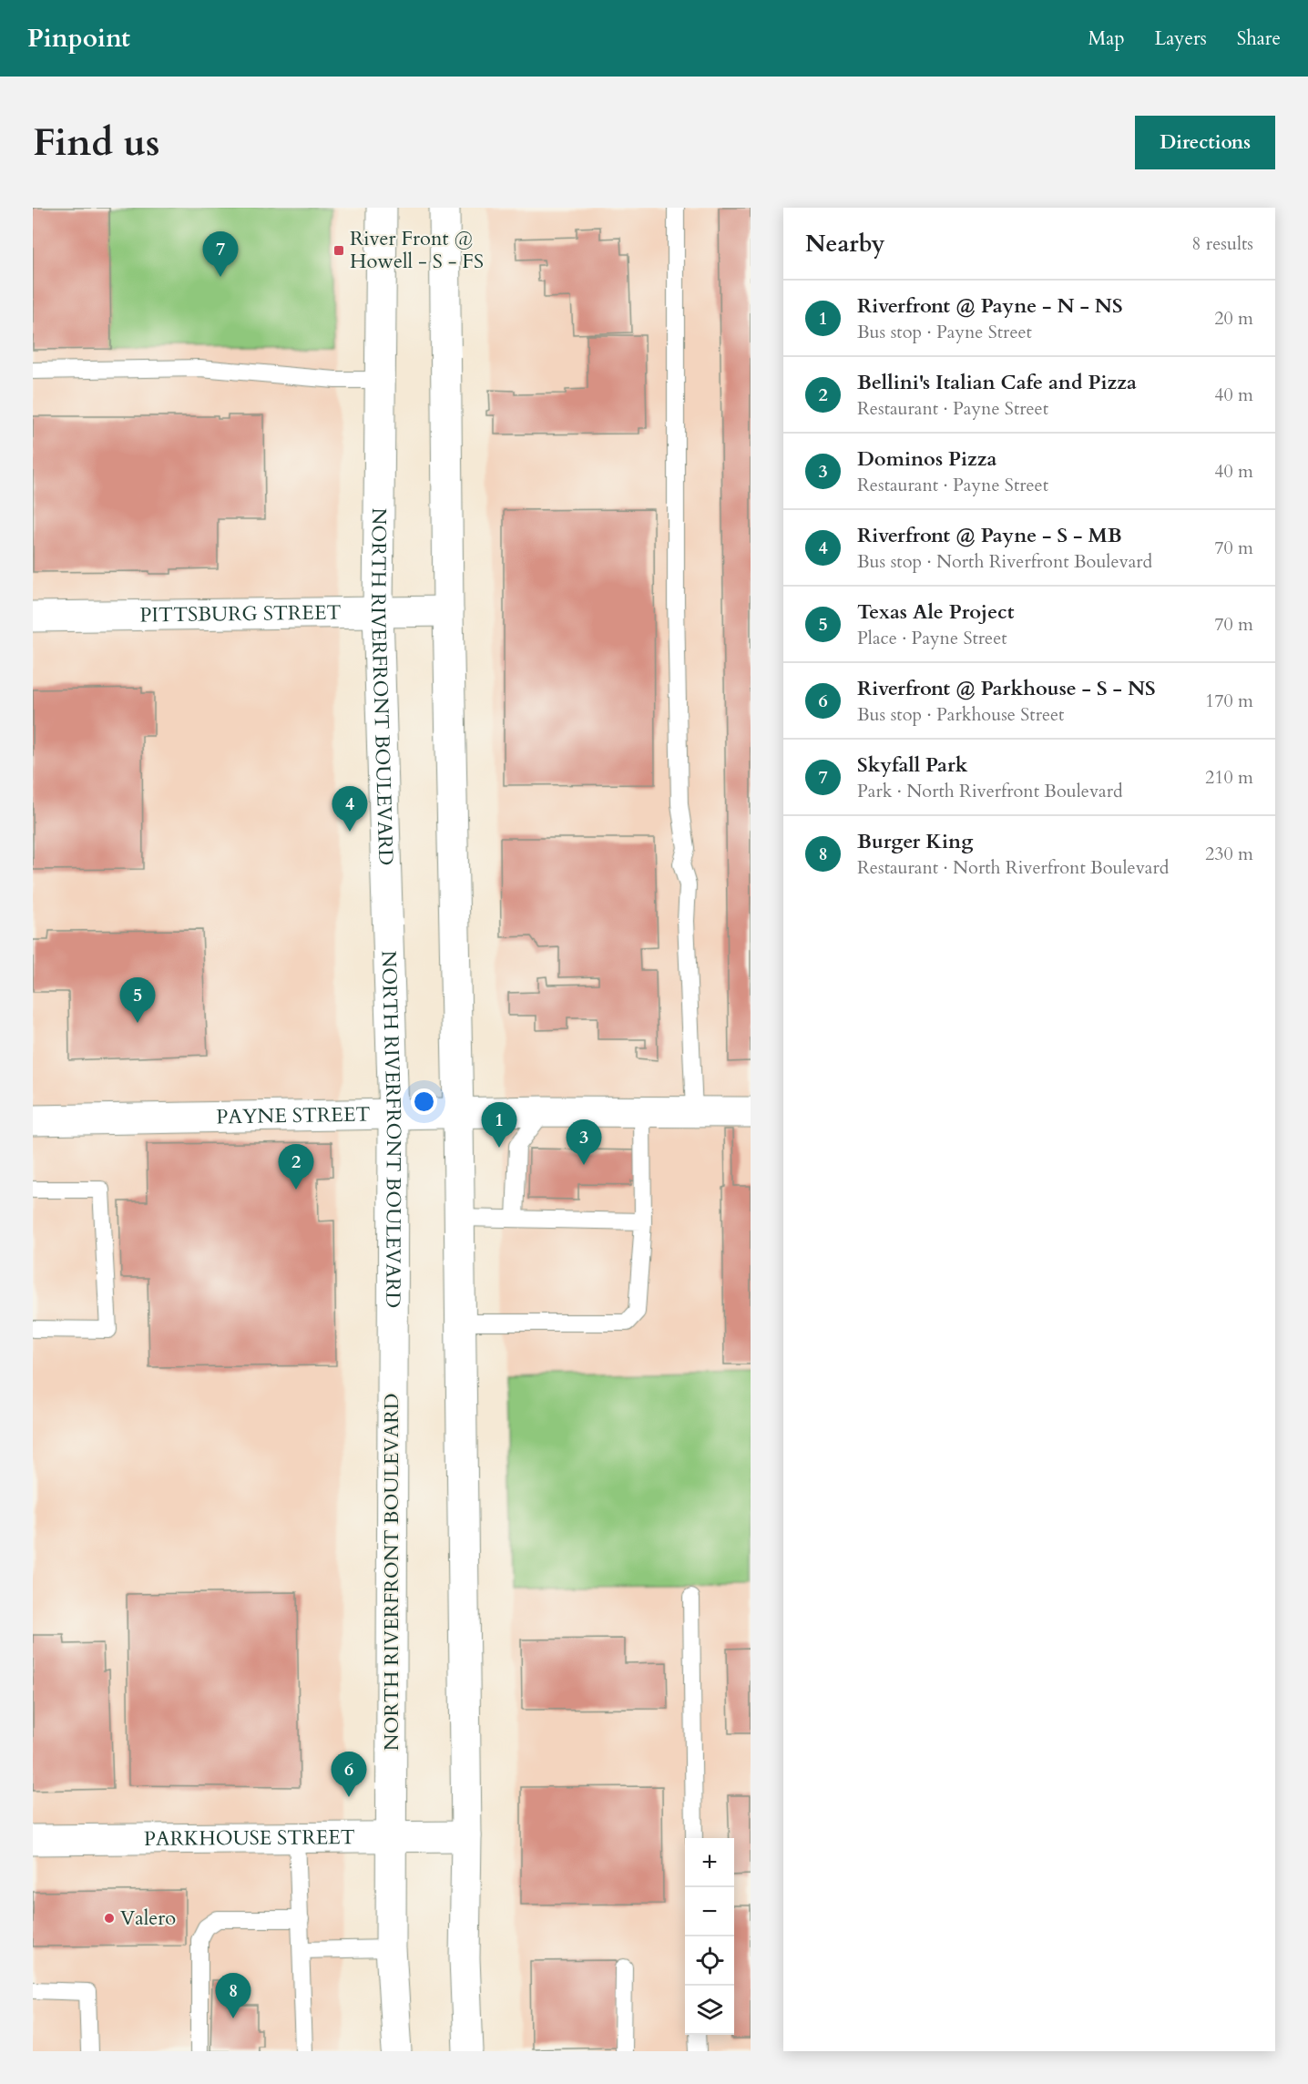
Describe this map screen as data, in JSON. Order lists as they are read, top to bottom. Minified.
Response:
{"streets":{"main road":["PITTSBURG STREET","NORTH RIVERFRONT BOULEVARD","PAYNE STREET","PARKHOUSE STREET"]},"crossings":[["PITTSBURG STREET","NORTH RIVERFRONT BOULEVARD"],["NORTH RIVERFRONT BOULEVARD","PAYNE STREET"],["NORTH RIVERFRONT BOULEVARD","PARKHOUSE STREET"]],"places":{"transit":["River Front @ Howell - S - FS"],"other":["Valero"]},"page":{"header":"Pinpoint","nav":["Map","Layers","Share"],"buttons":"Directions","title":"Find us","heading":["Nearby","8 results"],"pins":["7","4","5","1","3","2","6","8"],"list":[{"mark":"1","name":"Riverfront @ Payne - N - NS","note":"Bus stop · Payne Street","value":"20 m"},{"mark":"2","name":"Bellini's Italian Cafe and Pizza","note":"Restaurant · Payne Street","value":"40 m"},{"mark":"3","name":"Dominos Pizza","note":"Restaurant · Payne Street","value":"40 m"},{"mark":"4","name":"Riverfront @ Payne - S - MB","note":"Bus stop · North Riverfront Boulevard","value":"70 m"},{"mark":"5","name":"Texas Ale Project","note":"Place · Payne Street","value":"70 m"},{"mark":"6","name":"Riverfront @ Parkhouse - S - NS","note":"Bus stop · Parkhouse Street","value":"170 m"},{"mark":"7","name":"Skyfall Park","note":"Park · North Riverfront Boulevard","value":"210 m"},{"mark":"8","name":"Burger King","note":"Restaurant · North Riverfront Boulevard","value":"230 m"}],"map_buttons":["+","−"]}}
